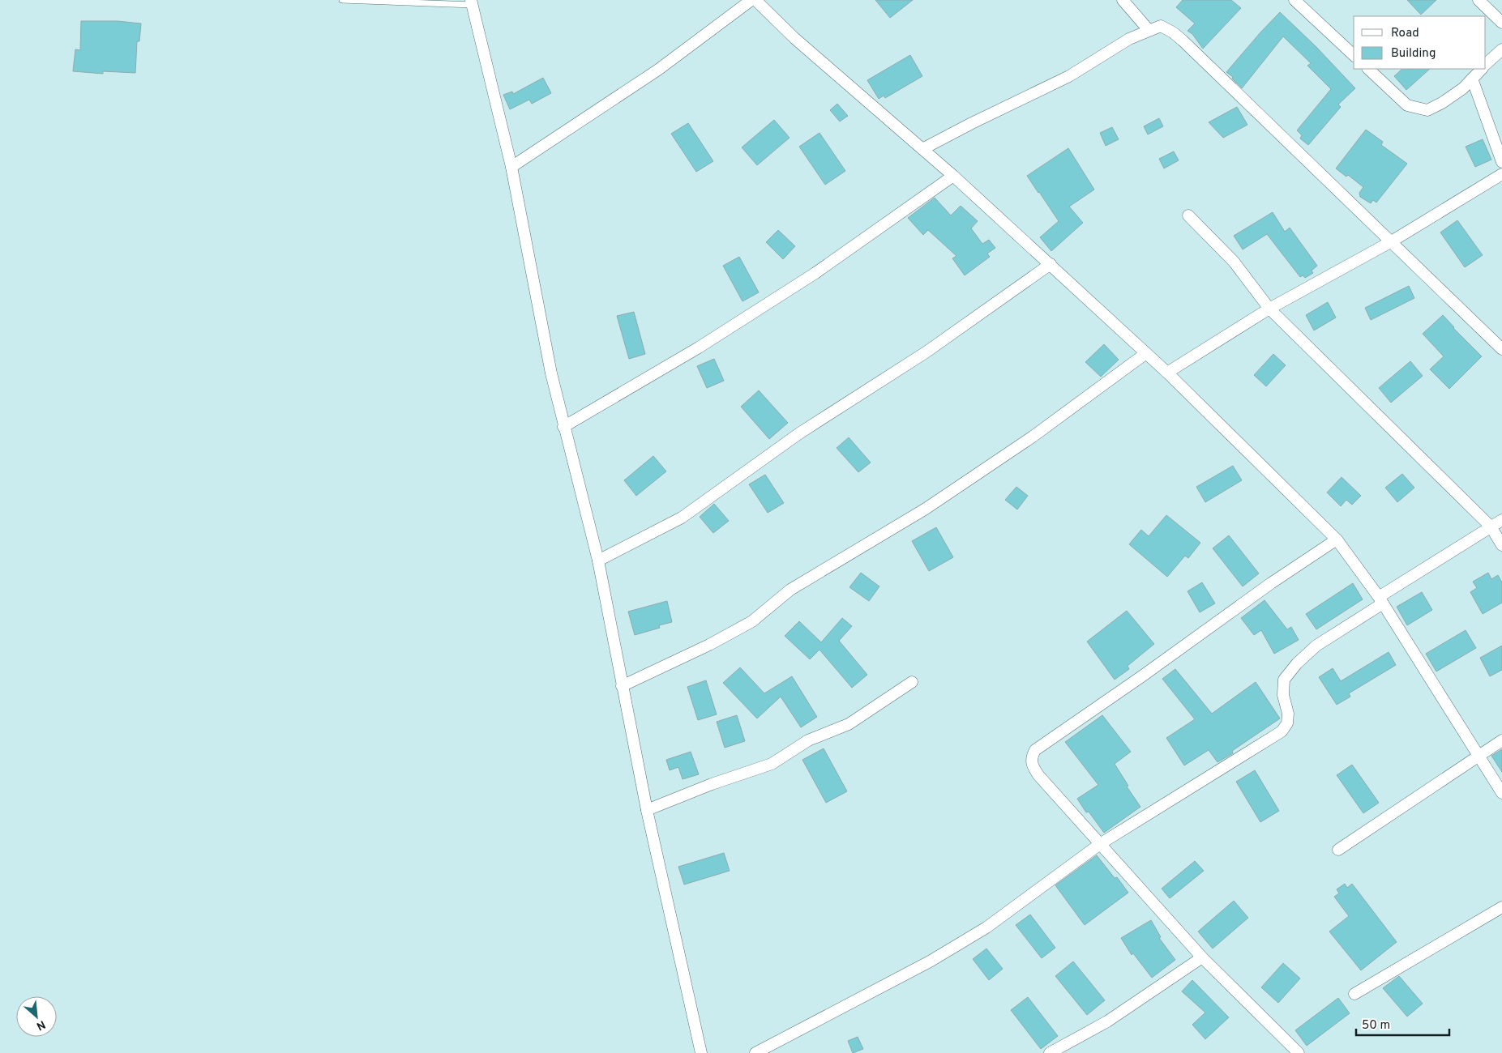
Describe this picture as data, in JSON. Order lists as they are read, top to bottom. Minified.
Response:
{"legend":["Road","Building"],"scale_bar":"50 m","north":"bottom right"}
